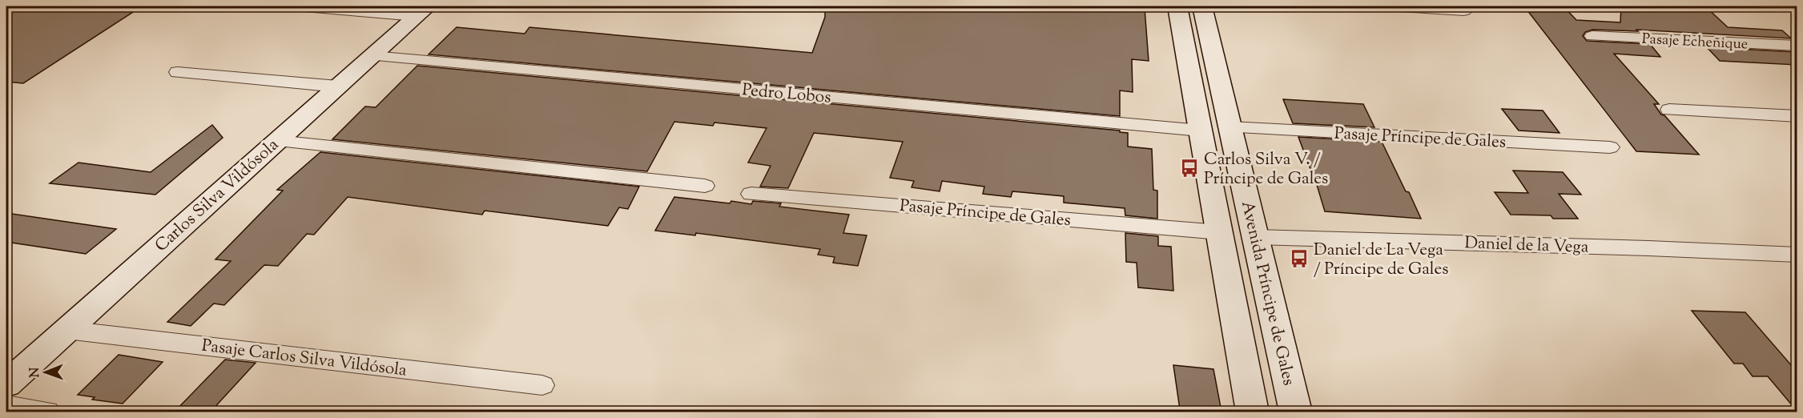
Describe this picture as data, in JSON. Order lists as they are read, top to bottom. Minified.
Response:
{"streets":{"main road":["Carlos Silva Vildósola","Avenida Príncipe de Gales"],"street":["Pasaje Echeñique","Pedro Lobos","Pasaje Príncipe de Gales","Daniel de la Vega","Pasaje Carlos Silva Vildósola"]},"crossings":[["Pedro Lobos","Carlos Silva Vildósola"],["Pedro Lobos","Avenida Príncipe de Gales"],["Pasaje Príncipe de Gales","Avenida Príncipe de Gales"],["Carlos Silva Vildósola","Pasaje Carlos Silva Vildósola"],["Daniel de la Vega","Avenida Príncipe de Gales"]],"places":{"bus stop":["Carlos Silva V. / Príncipe de Gales","Daniel de La Vega / Príncipe de Gales"]},"north":"left"}
